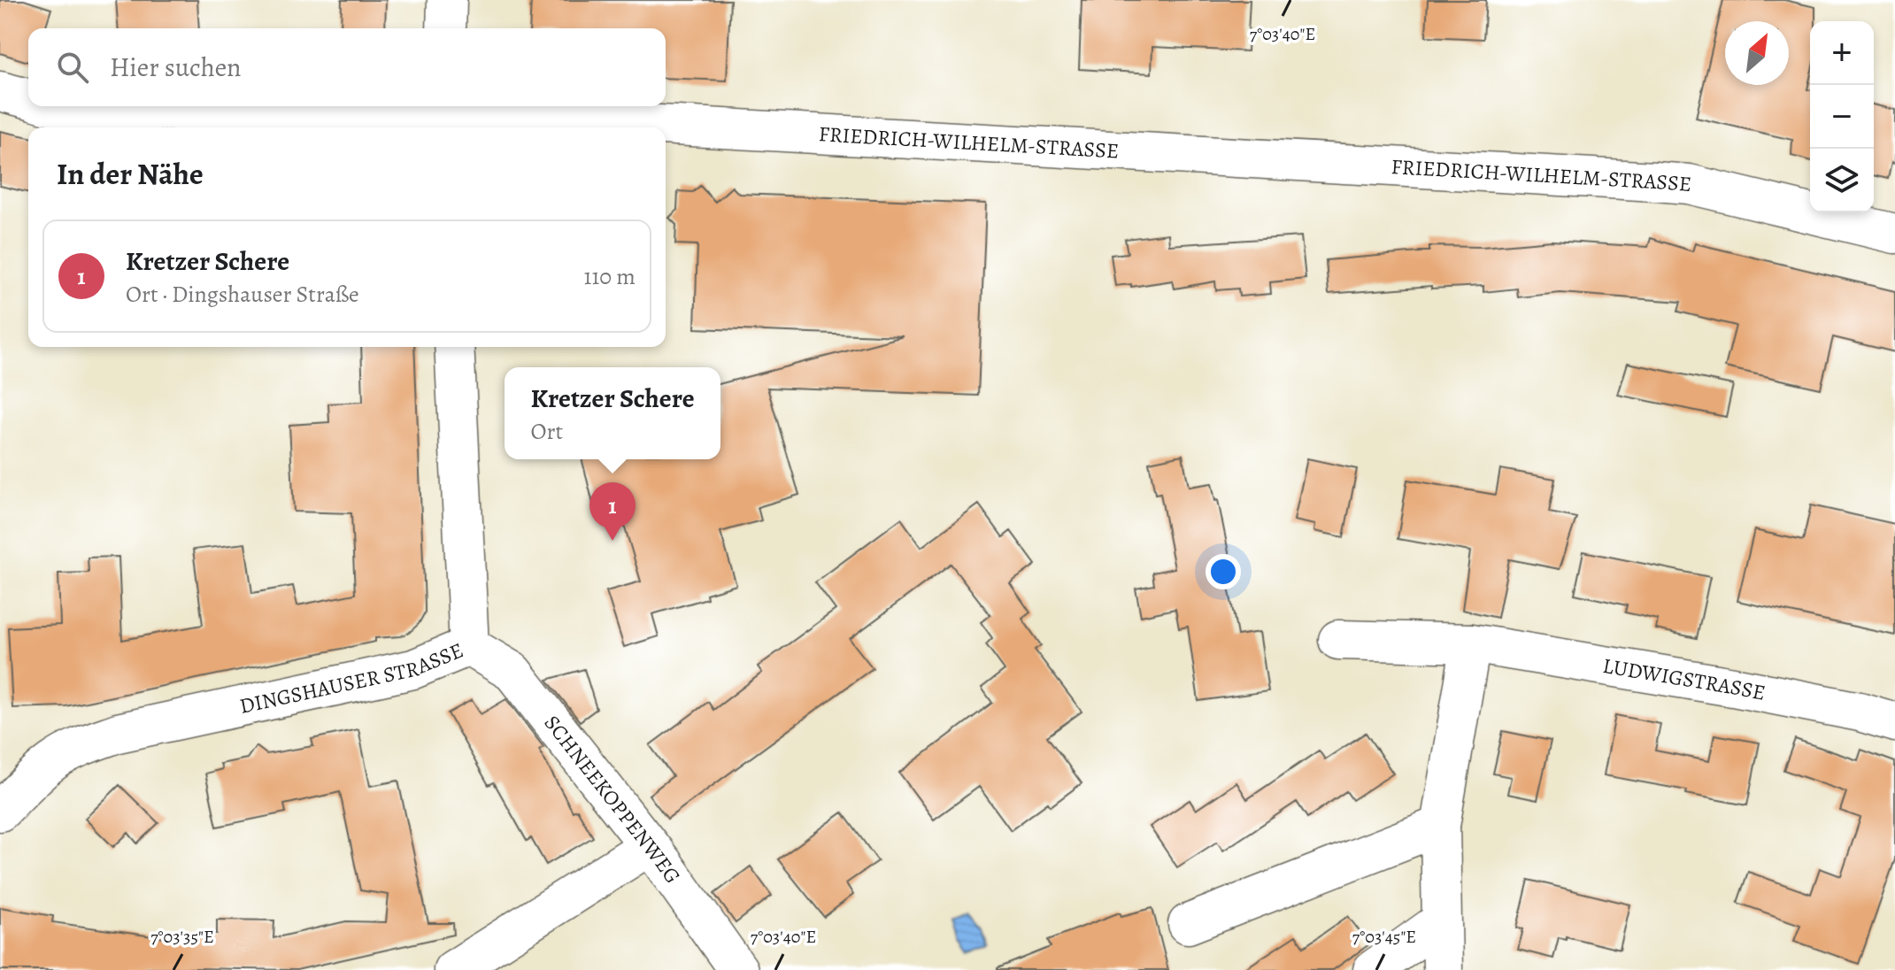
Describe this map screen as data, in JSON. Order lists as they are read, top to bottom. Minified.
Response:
{"streets":{"street":["FRIEDRICH-WILHELM-STRASSE","DINGSHAUSER STRASSE","LUDWIGSTRASSE","SCHNEEKOPPENWEG"]},"crossings":[["DINGSHAUSER STRASSE","SCHNEEKOPPENWEG"]],"north":"top right","page":{"map_buttons":["+","−"],"search":"Hier suchen","heading":"In der Nähe","list":[{"mark":"1","name":"Kretzer Schere","note":"Ort · Dingshauser Straße","value":"110 m"}],"popup":["Kretzer Schere","Ort"],"pins":"1"},"coordinates":["7°03'40\"E","7°03'35\"E","7°03'45\"E"]}
